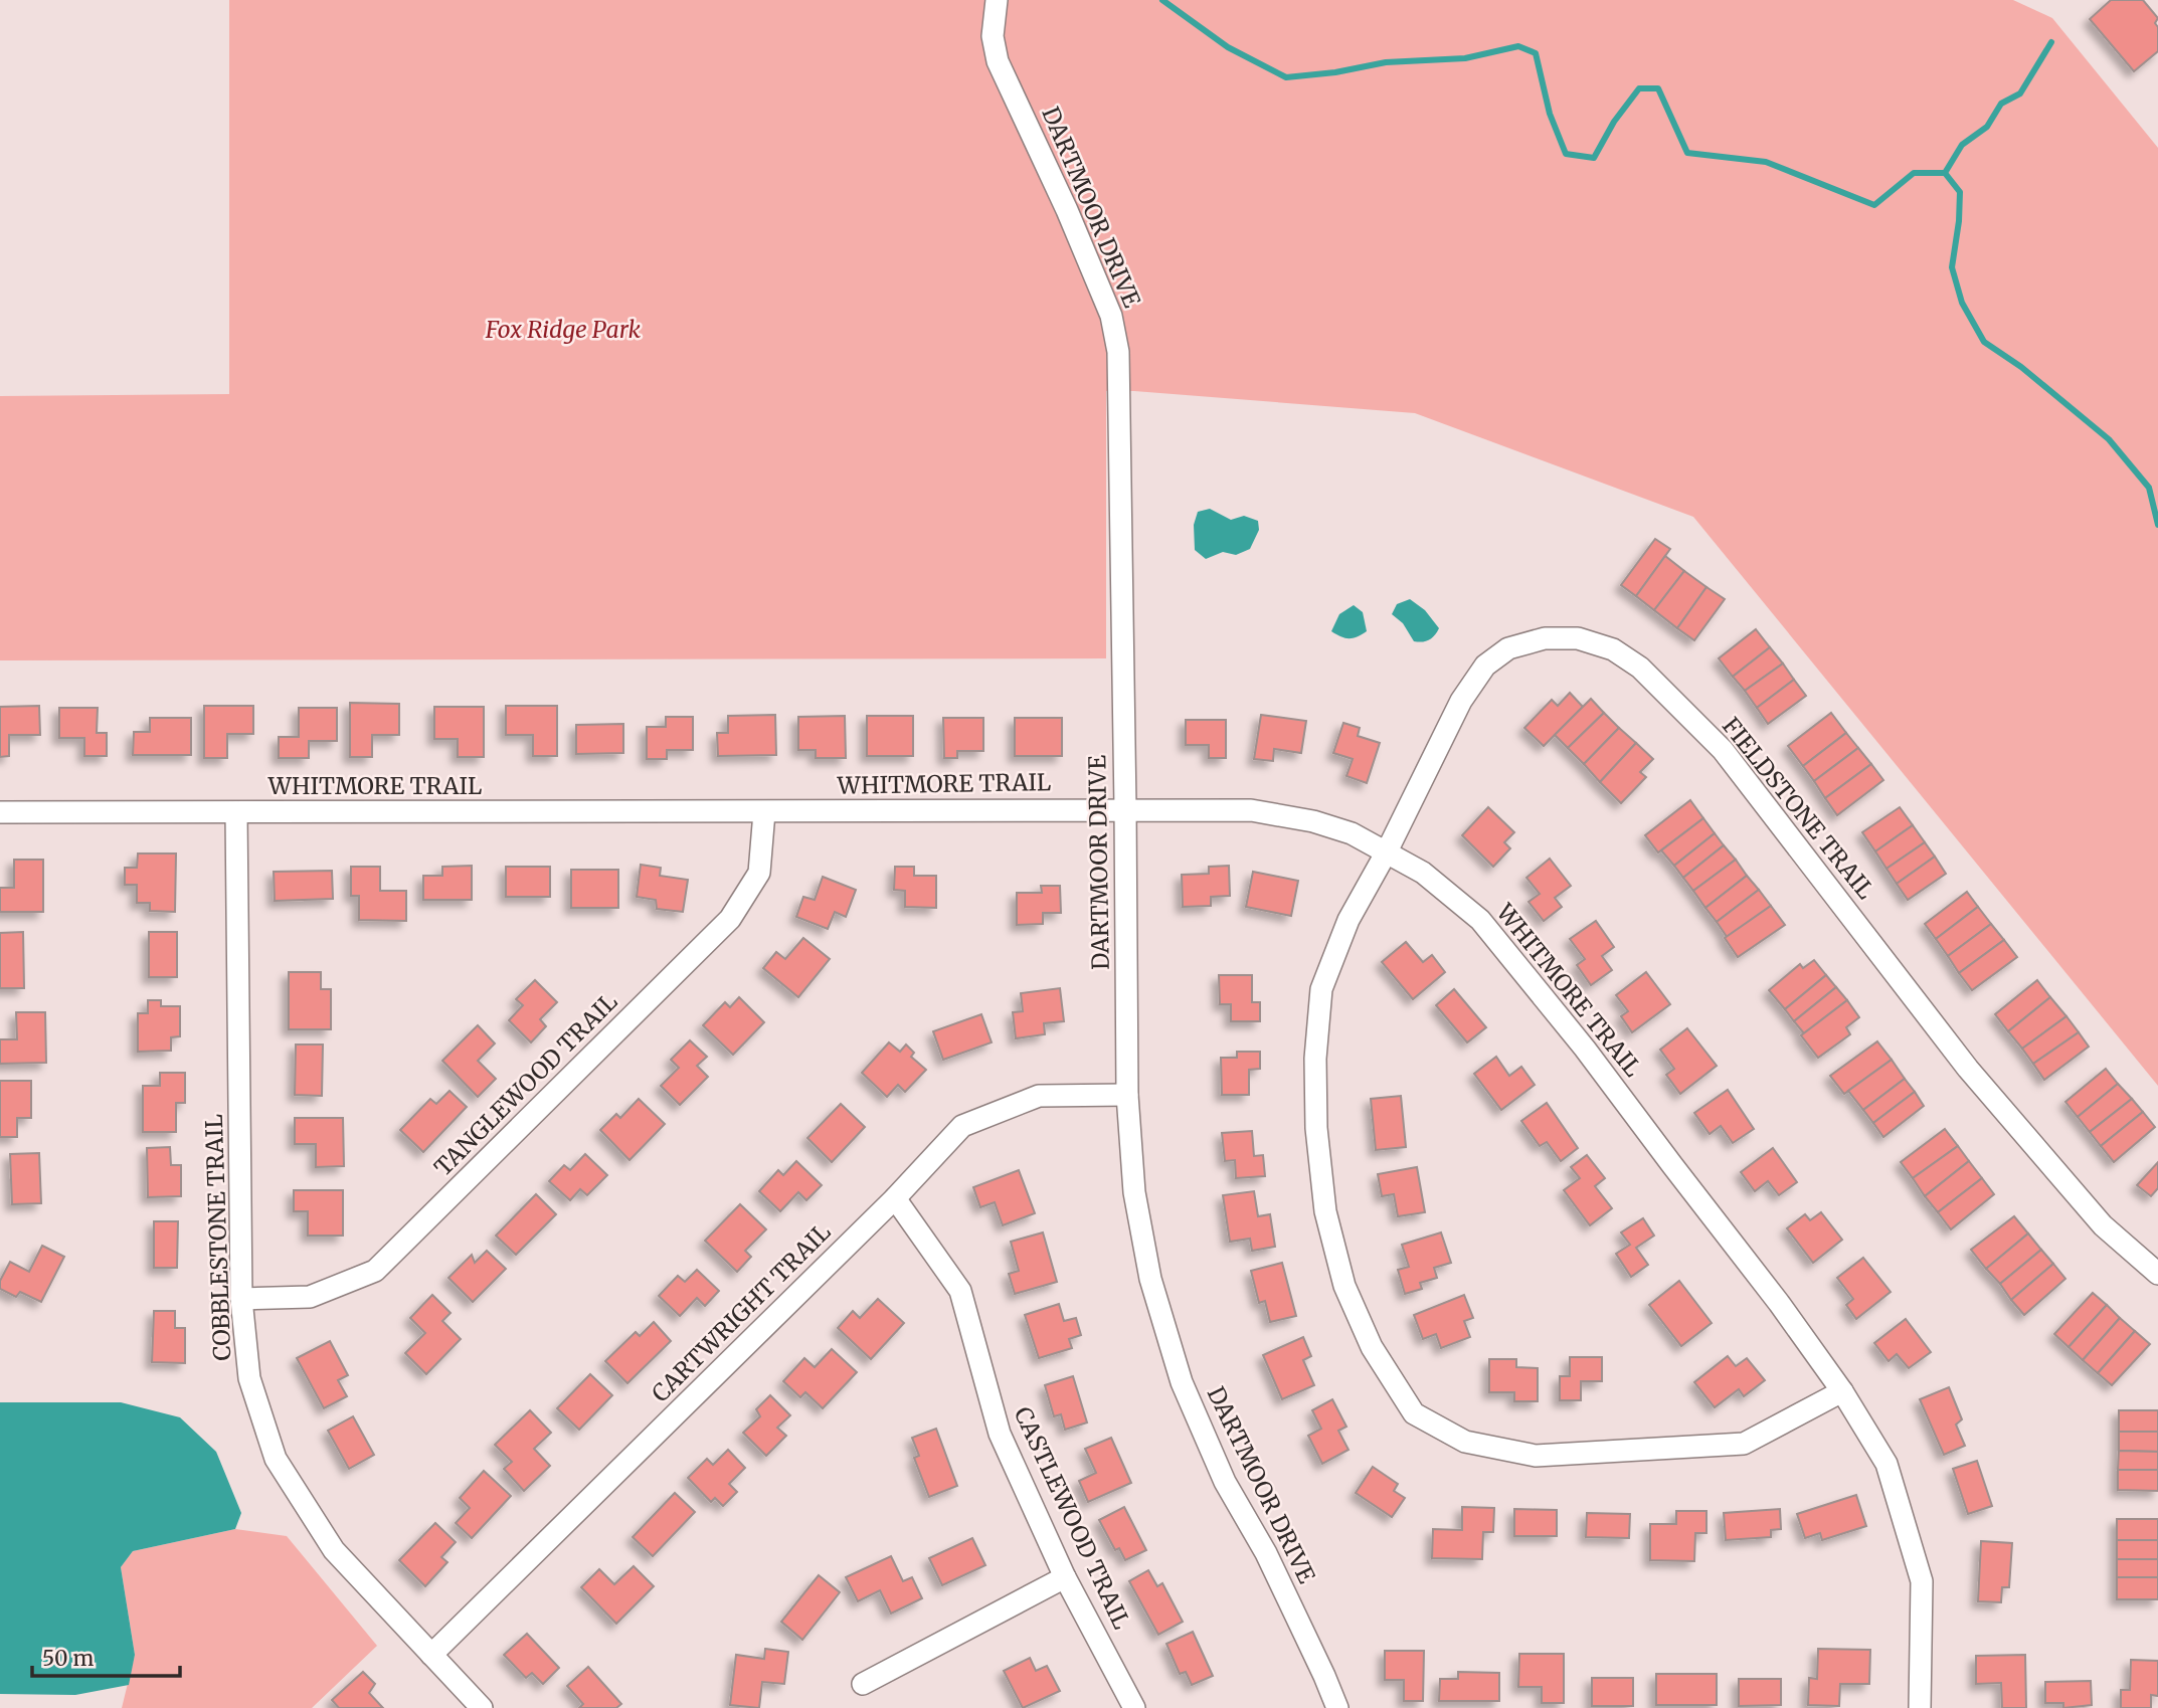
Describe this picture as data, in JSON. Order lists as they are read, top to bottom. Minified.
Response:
{"streets":{"street":["DARTMOOR DRIVE","WHITMORE TRAIL","FIELDSTONE TRAIL","TANGLEWOOD TRAIL","COBBLESTONE TRAIL","CARTWRIGHT TRAIL","CASTLEWOOD TRAIL"]},"crossings":[["DARTMOOR DRIVE","WHITMORE TRAIL"],["DARTMOOR DRIVE","CARTWRIGHT TRAIL"],["WHITMORE TRAIL","FIELDSTONE TRAIL"],["WHITMORE TRAIL","TANGLEWOOD TRAIL"],["WHITMORE TRAIL","COBBLESTONE TRAIL"],["TANGLEWOOD TRAIL","COBBLESTONE TRAIL"],["COBBLESTONE TRAIL","CARTWRIGHT TRAIL"],["CARTWRIGHT TRAIL","CASTLEWOOD TRAIL"]],"parks":["Fox Ridge Park"],"scale_bar":"50 m"}
